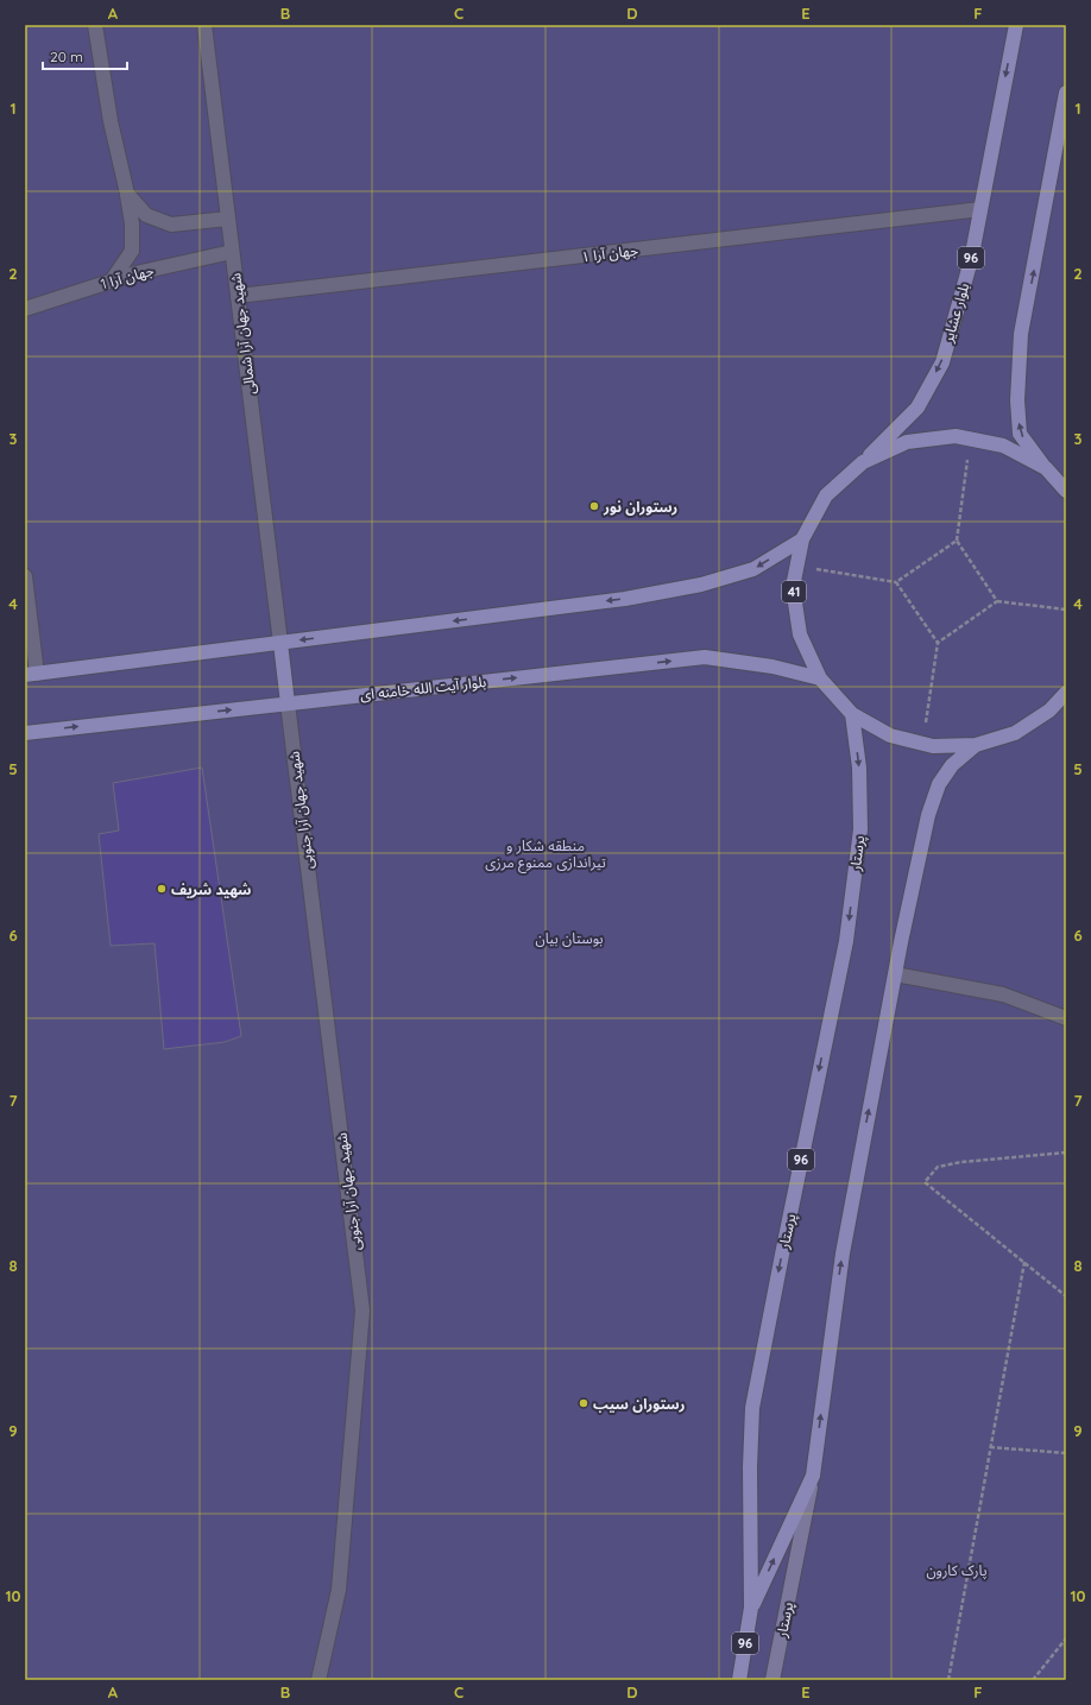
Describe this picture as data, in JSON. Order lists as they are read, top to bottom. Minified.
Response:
{"streets":{"main road":["96","بلوار عشایر","41","بلوار آیت الله خامنه ای","پرستار"],"street":["جهان آرا ۱","جهان آرا 1","شهید جهان آرا شمالی","شهید جهان آرا جنوبی"]},"crossings":[["جهان آرا ۱","بلوار عشایر"],["جهان آرا ۱","شهید جهان آرا شمالی"],["96","پرستار"],["جهان آرا 1","شهید جهان آرا شمالی"],["بلوار عشایر","41"],["41","بلوار آیت الله خامنه ای"],["41","پرستار"],["بلوار آیت الله خامنه ای","شهید جهان آرا جنوبی"]],"parks":["منطقه شکار و تیراندازی ممنوع مرزی","بوستان بیان","پارک کارون"],"places":["رستوران نور","شهید شریف","رستوران سیب"],"scale_bar":"20 m","grid":{"columns":["A","B","C","D","E","F"],"rows":["1","2","3","4","5","6","7","8","9","10"]}}
